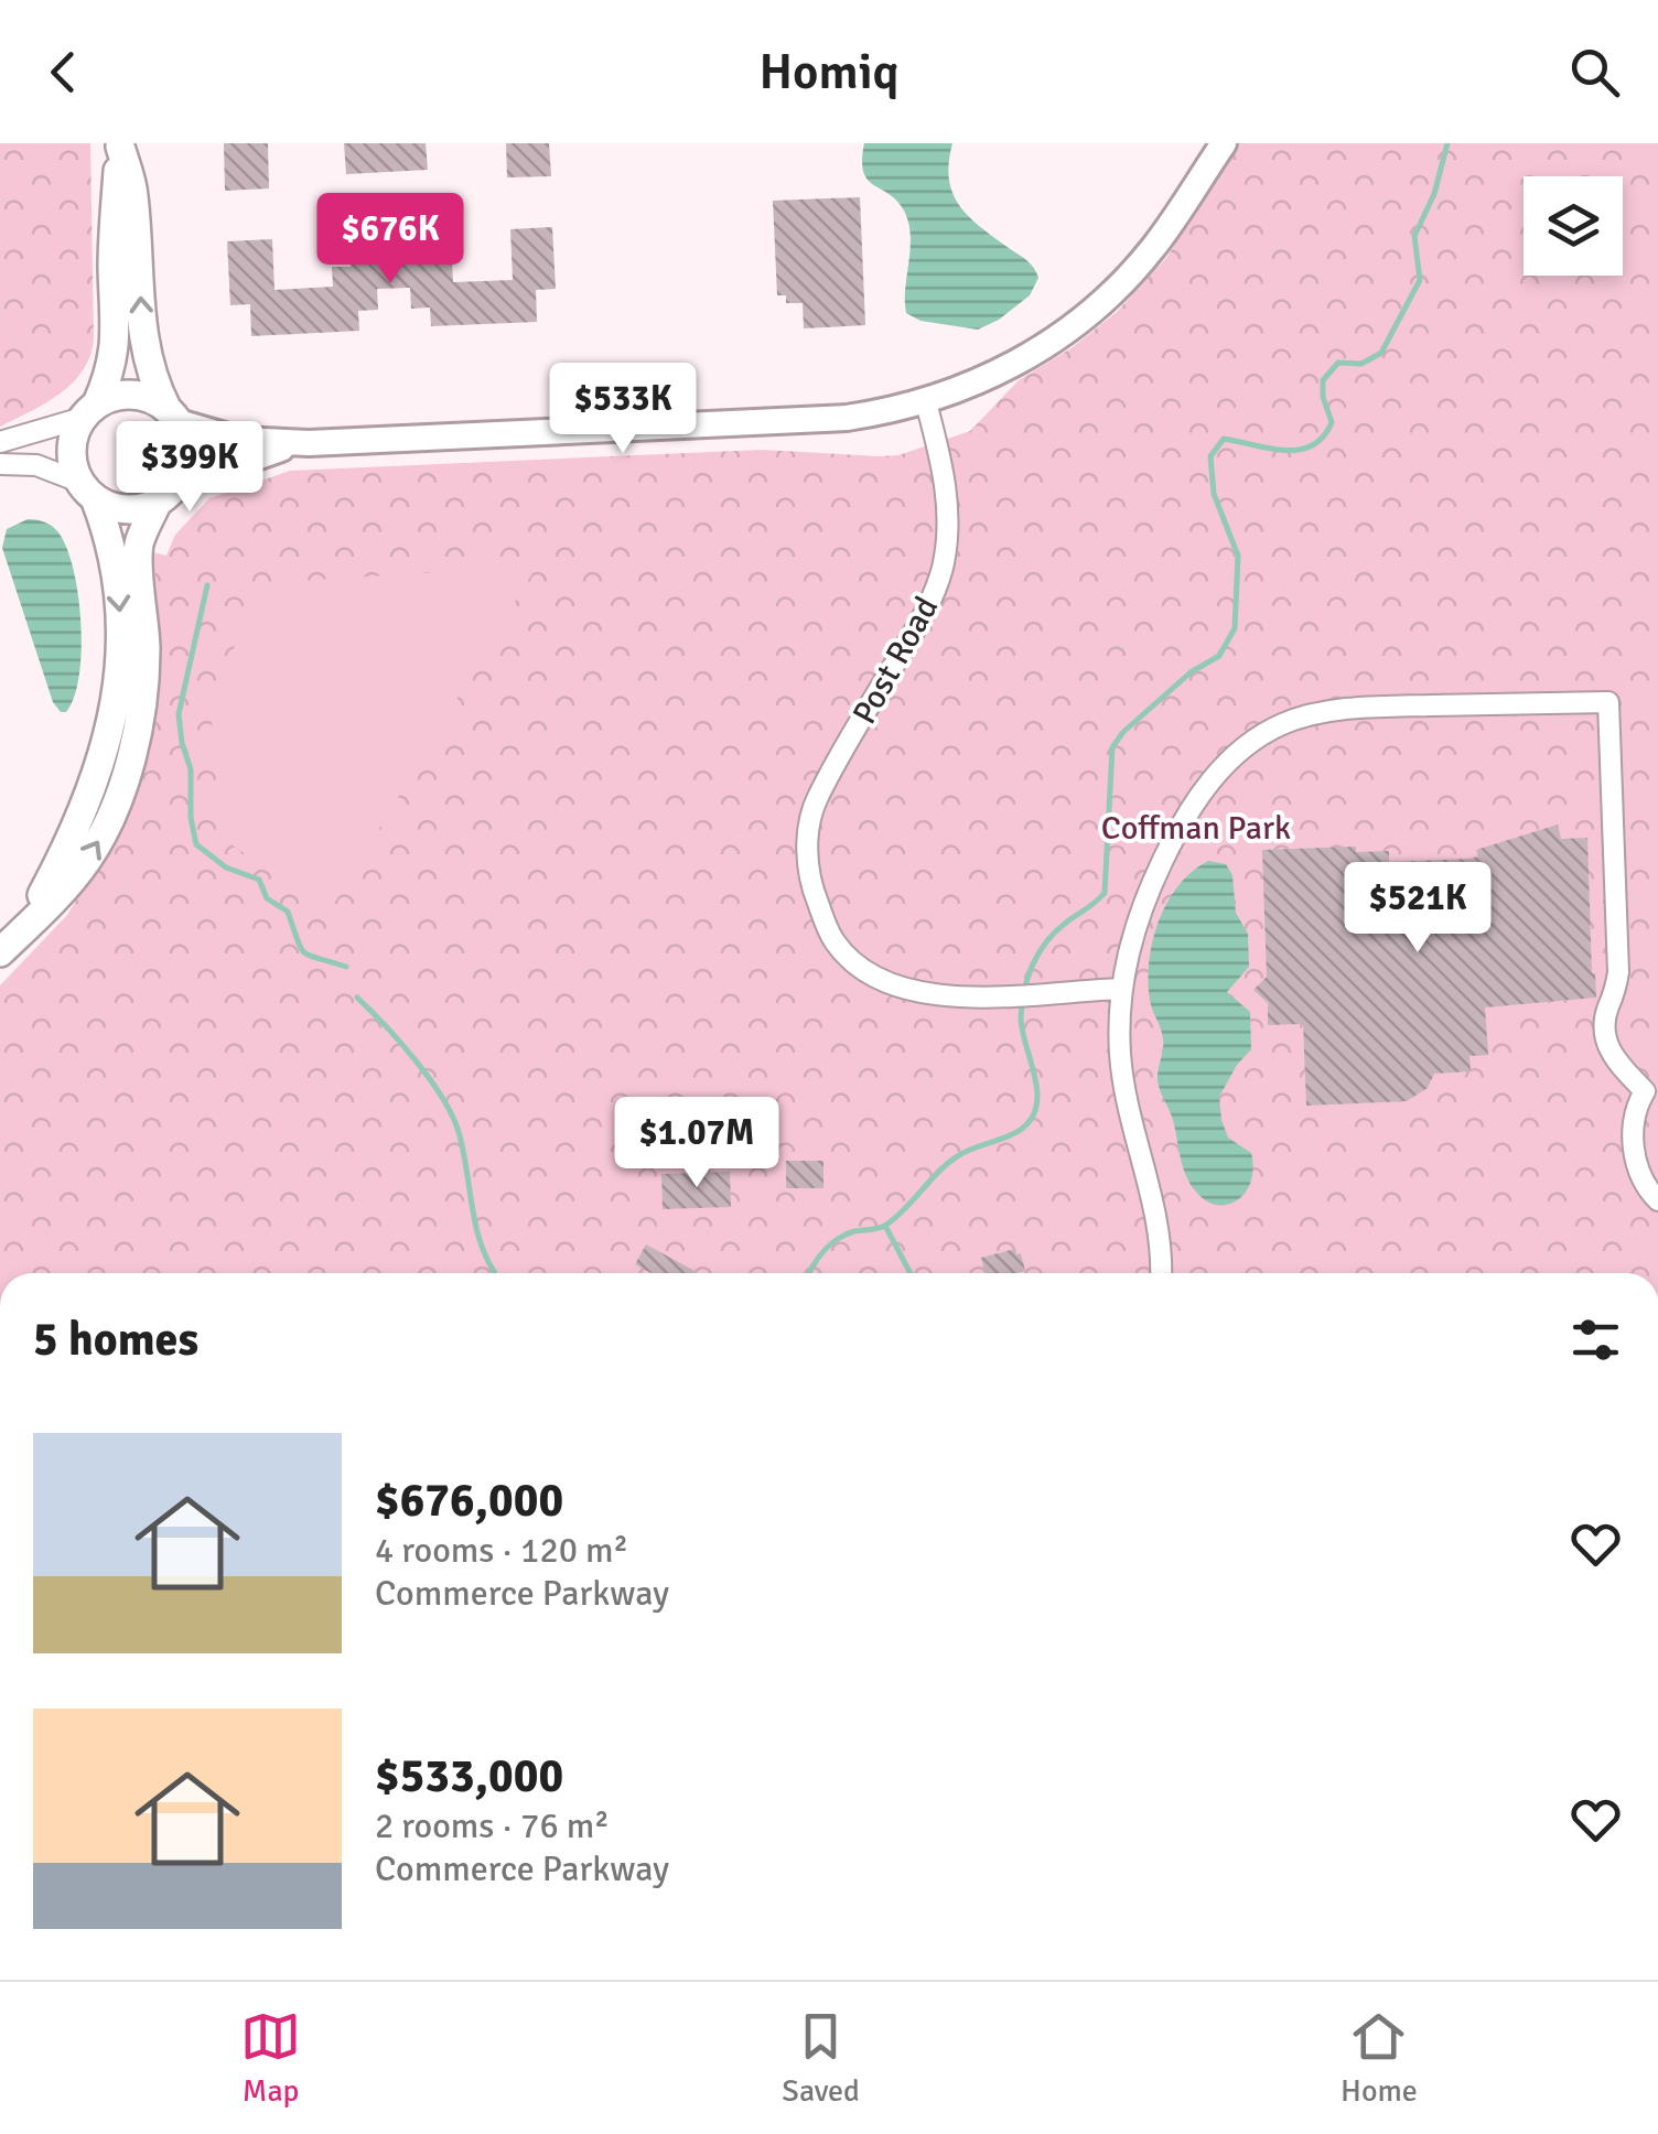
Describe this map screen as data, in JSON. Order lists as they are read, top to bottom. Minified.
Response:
{"streets":{"street":["Post Road"]},"parks":["Coffman Park"],"page":{"header":"Homiq","price":["$676K","$533K","$399K","$521K","$1.07M"],"heading":"5 homes","list":[{"name":"$676,000","note":"4 rooms · 120 m² · Commerce Parkway"},{"name":"$533,000","note":"2 rooms · 76 m² · Commerce Parkway"}],"tabs":["Map","Saved","Home"]}}
